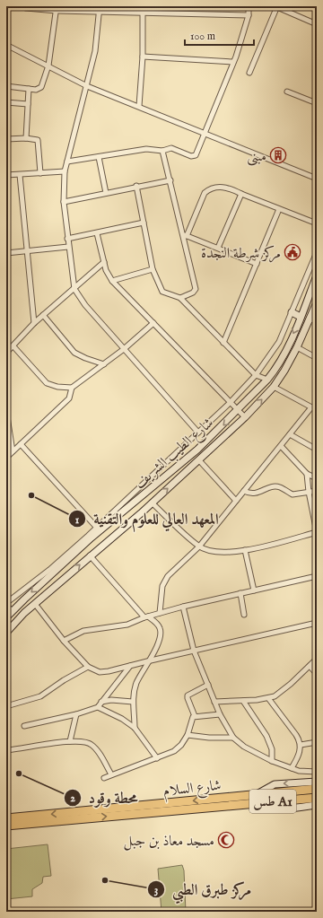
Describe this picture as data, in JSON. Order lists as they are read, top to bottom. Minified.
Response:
{"streets":{"highway":["شارع السلام","طس A1"],"main road":["شارع الطيب الشريف"]},"places":{"building":["مبنى"],"public building":["مركز شرطة النجدة"],"other":["المعهد العالي للعلوم والتقنية","محطة وقود","مركز طبرق الطبي"],"mosque":["مسجد معاذ بن جبل"]},"scale_bar":"100 m"}
